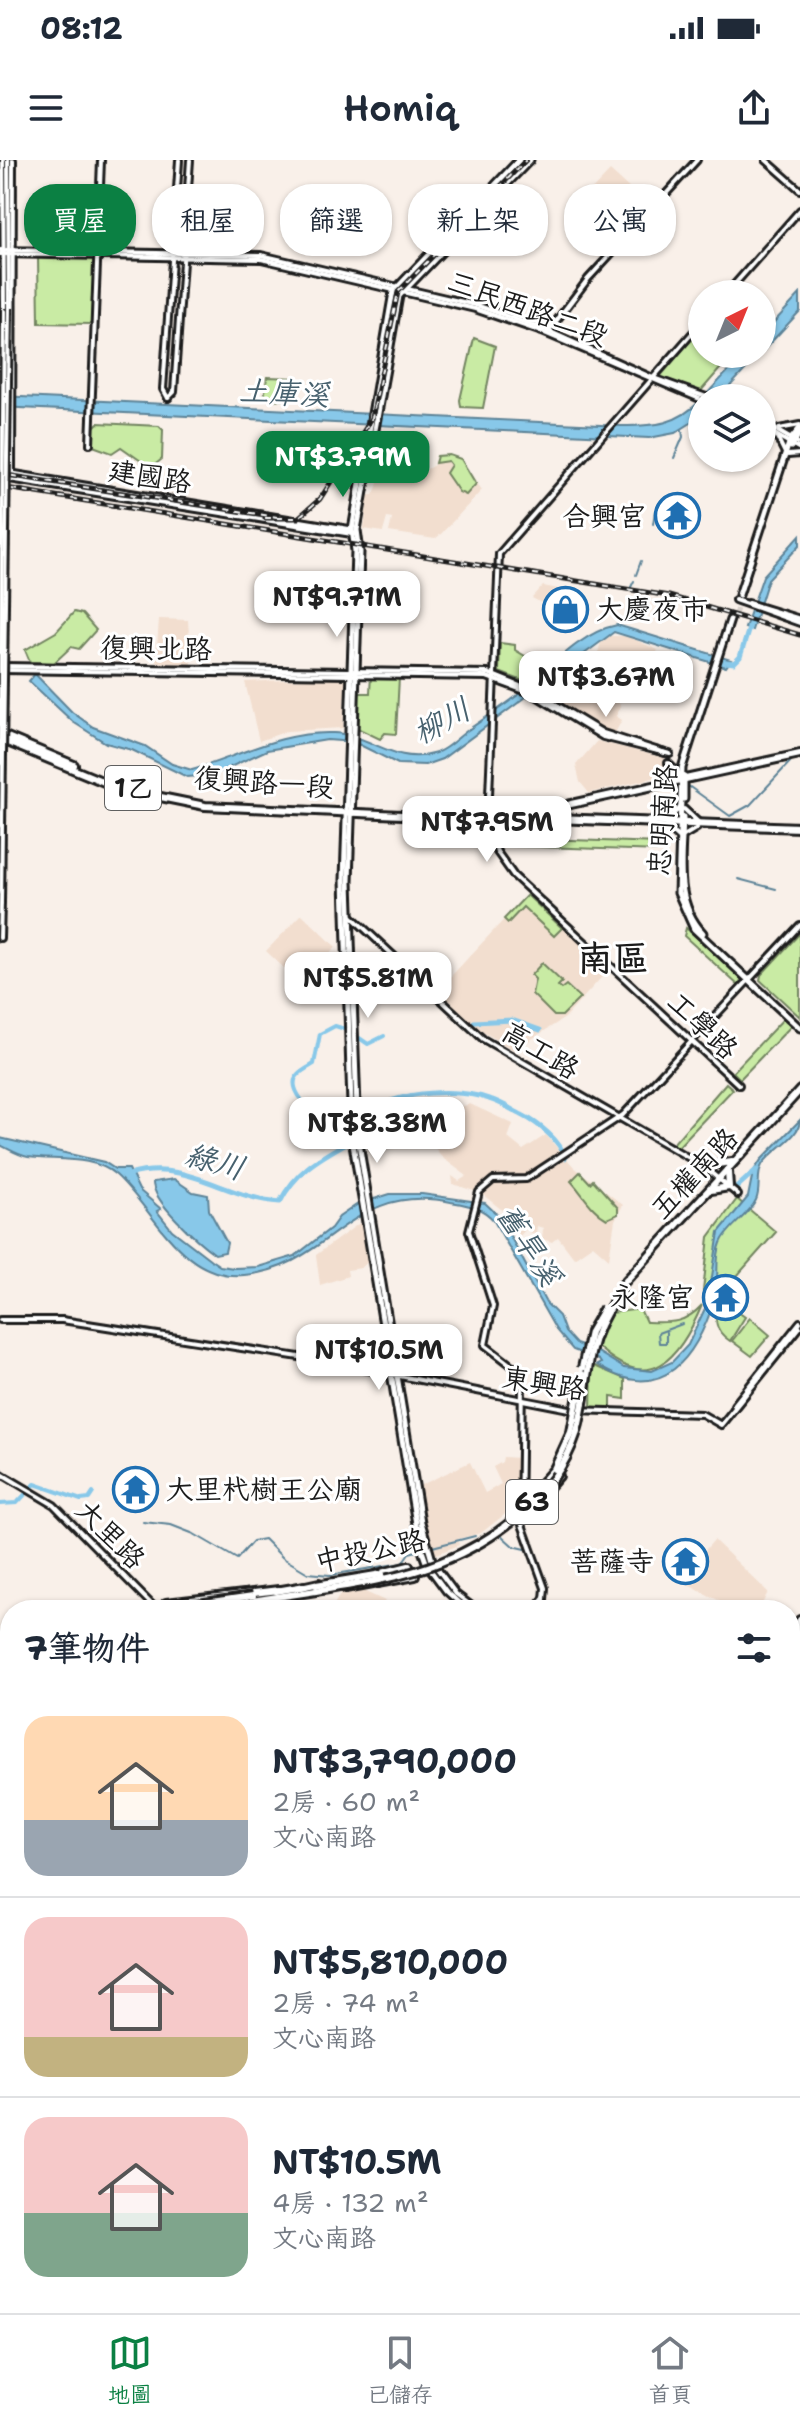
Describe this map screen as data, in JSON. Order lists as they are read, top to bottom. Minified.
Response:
{"streets":{"main road":["建國路","復興路一段","1乙","忠明南路","五權南路","63","中投公路"],"street":["三民西路二段","復興北路","工學路","高工路","東興路","大里路"]},"crossings":[["復興路一段","1乙"],["復興路一段","工學路"],["1乙","忠明南路"],["1乙","工學路"],["高工路","五權南路"],["五權南路","中投公路"]],"districts":["南區"],"water":["土庫溪","柳川","綠川","舊旱溪"],"places":{"temple":["合興宮","永隆宮","大里杙樹王公廟","菩薩寺"],"shop":["大慶夜市"]},"north":"top right","page":{"status":"08:12","header":"Homiq","chip":["買屋","租屋","篩選","新上架","公寓"],"price":["NT$3.79M","NT$9.71M","NT$3.67M","NT$7.95M","NT$5.81M","NT$8.38M","NT$10.5M"],"heading":"7筆物件","list":[{"name":"NT$3,790,000","note":"2房 · 60 m² · 文心南路"},{"name":"NT$5,810,000","note":"2房 · 74 m² · 文心南路"},{"name":"NT$10.5M","note":"4房 · 132 m² · 文心南路"}],"tabs":["地圖","已儲存","首頁"]}}
